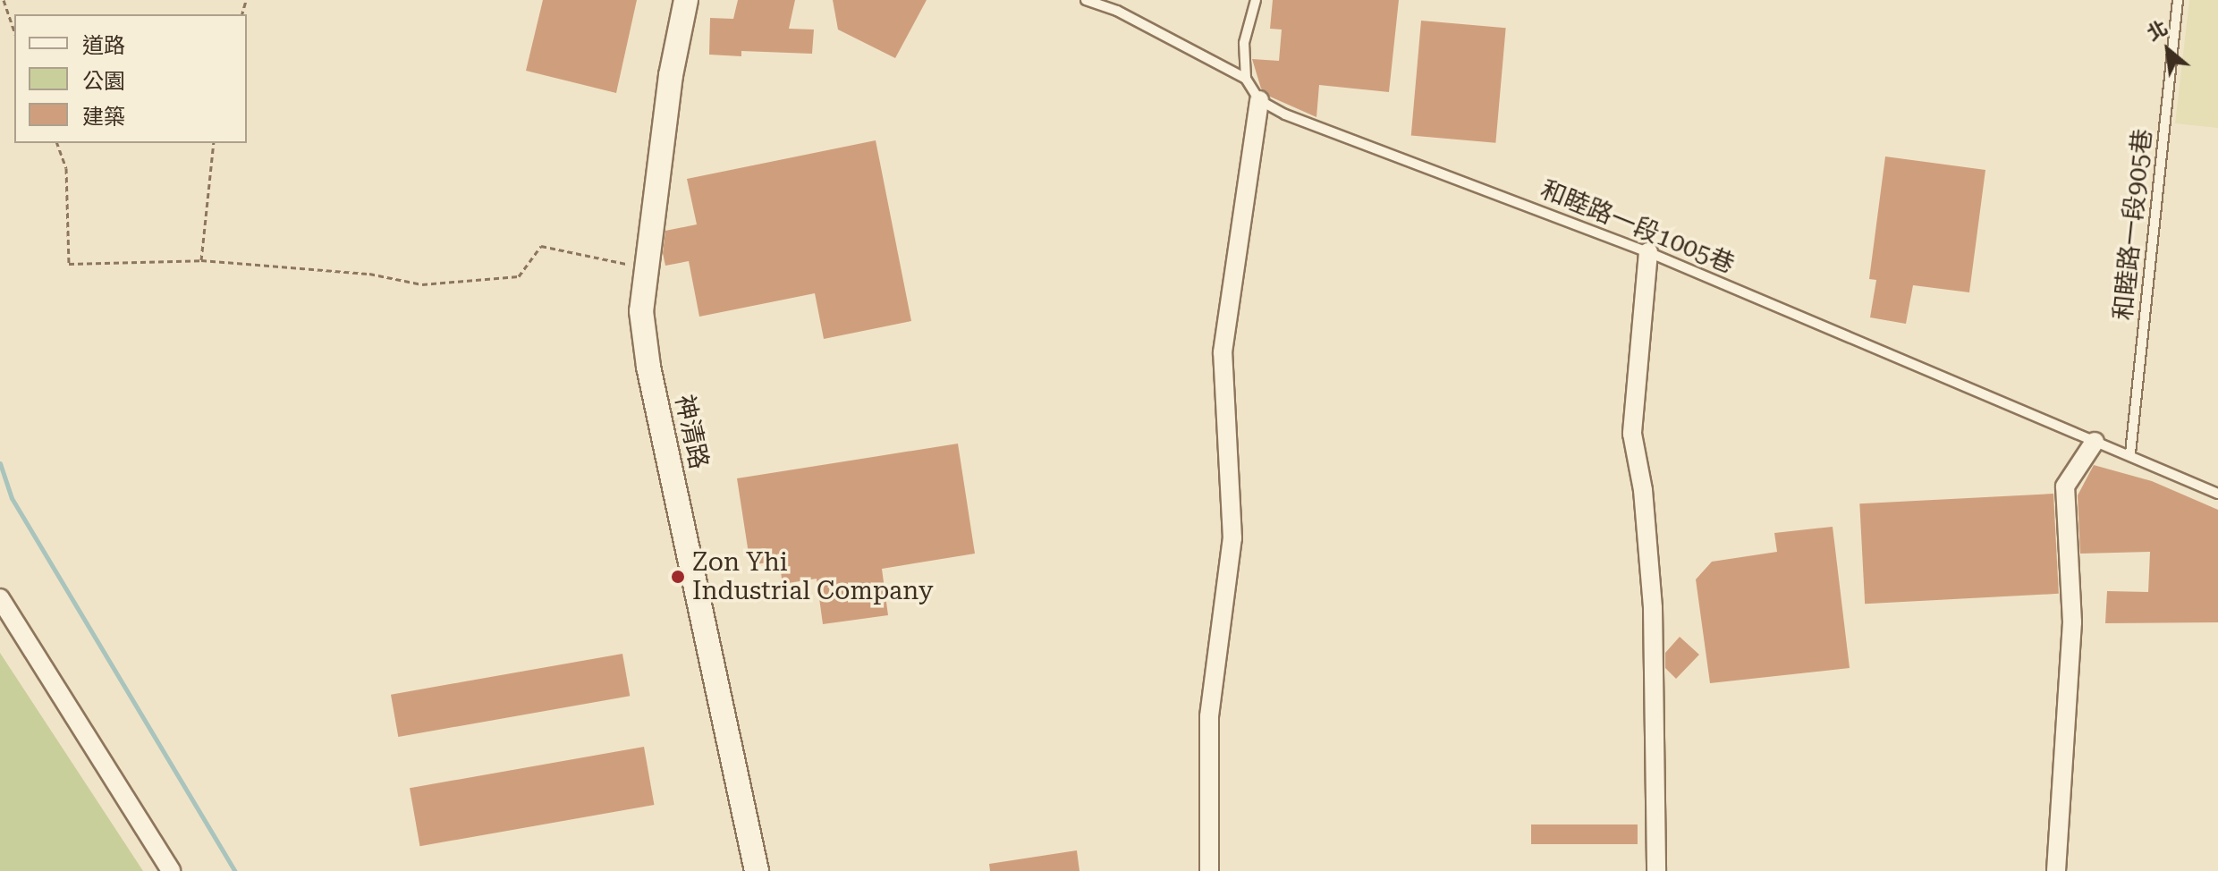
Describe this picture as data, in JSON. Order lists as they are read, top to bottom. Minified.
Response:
{"streets":{"street":["神清路"],"lane":["和睦路一段905巷","和睦路一段1005巷"]},"crossings":[["和睦路一段905巷","和睦路一段1005巷"]],"places":["Zon Yhi Industrial Company"],"legend":["道路","公園","建築"],"north":"top left"}
